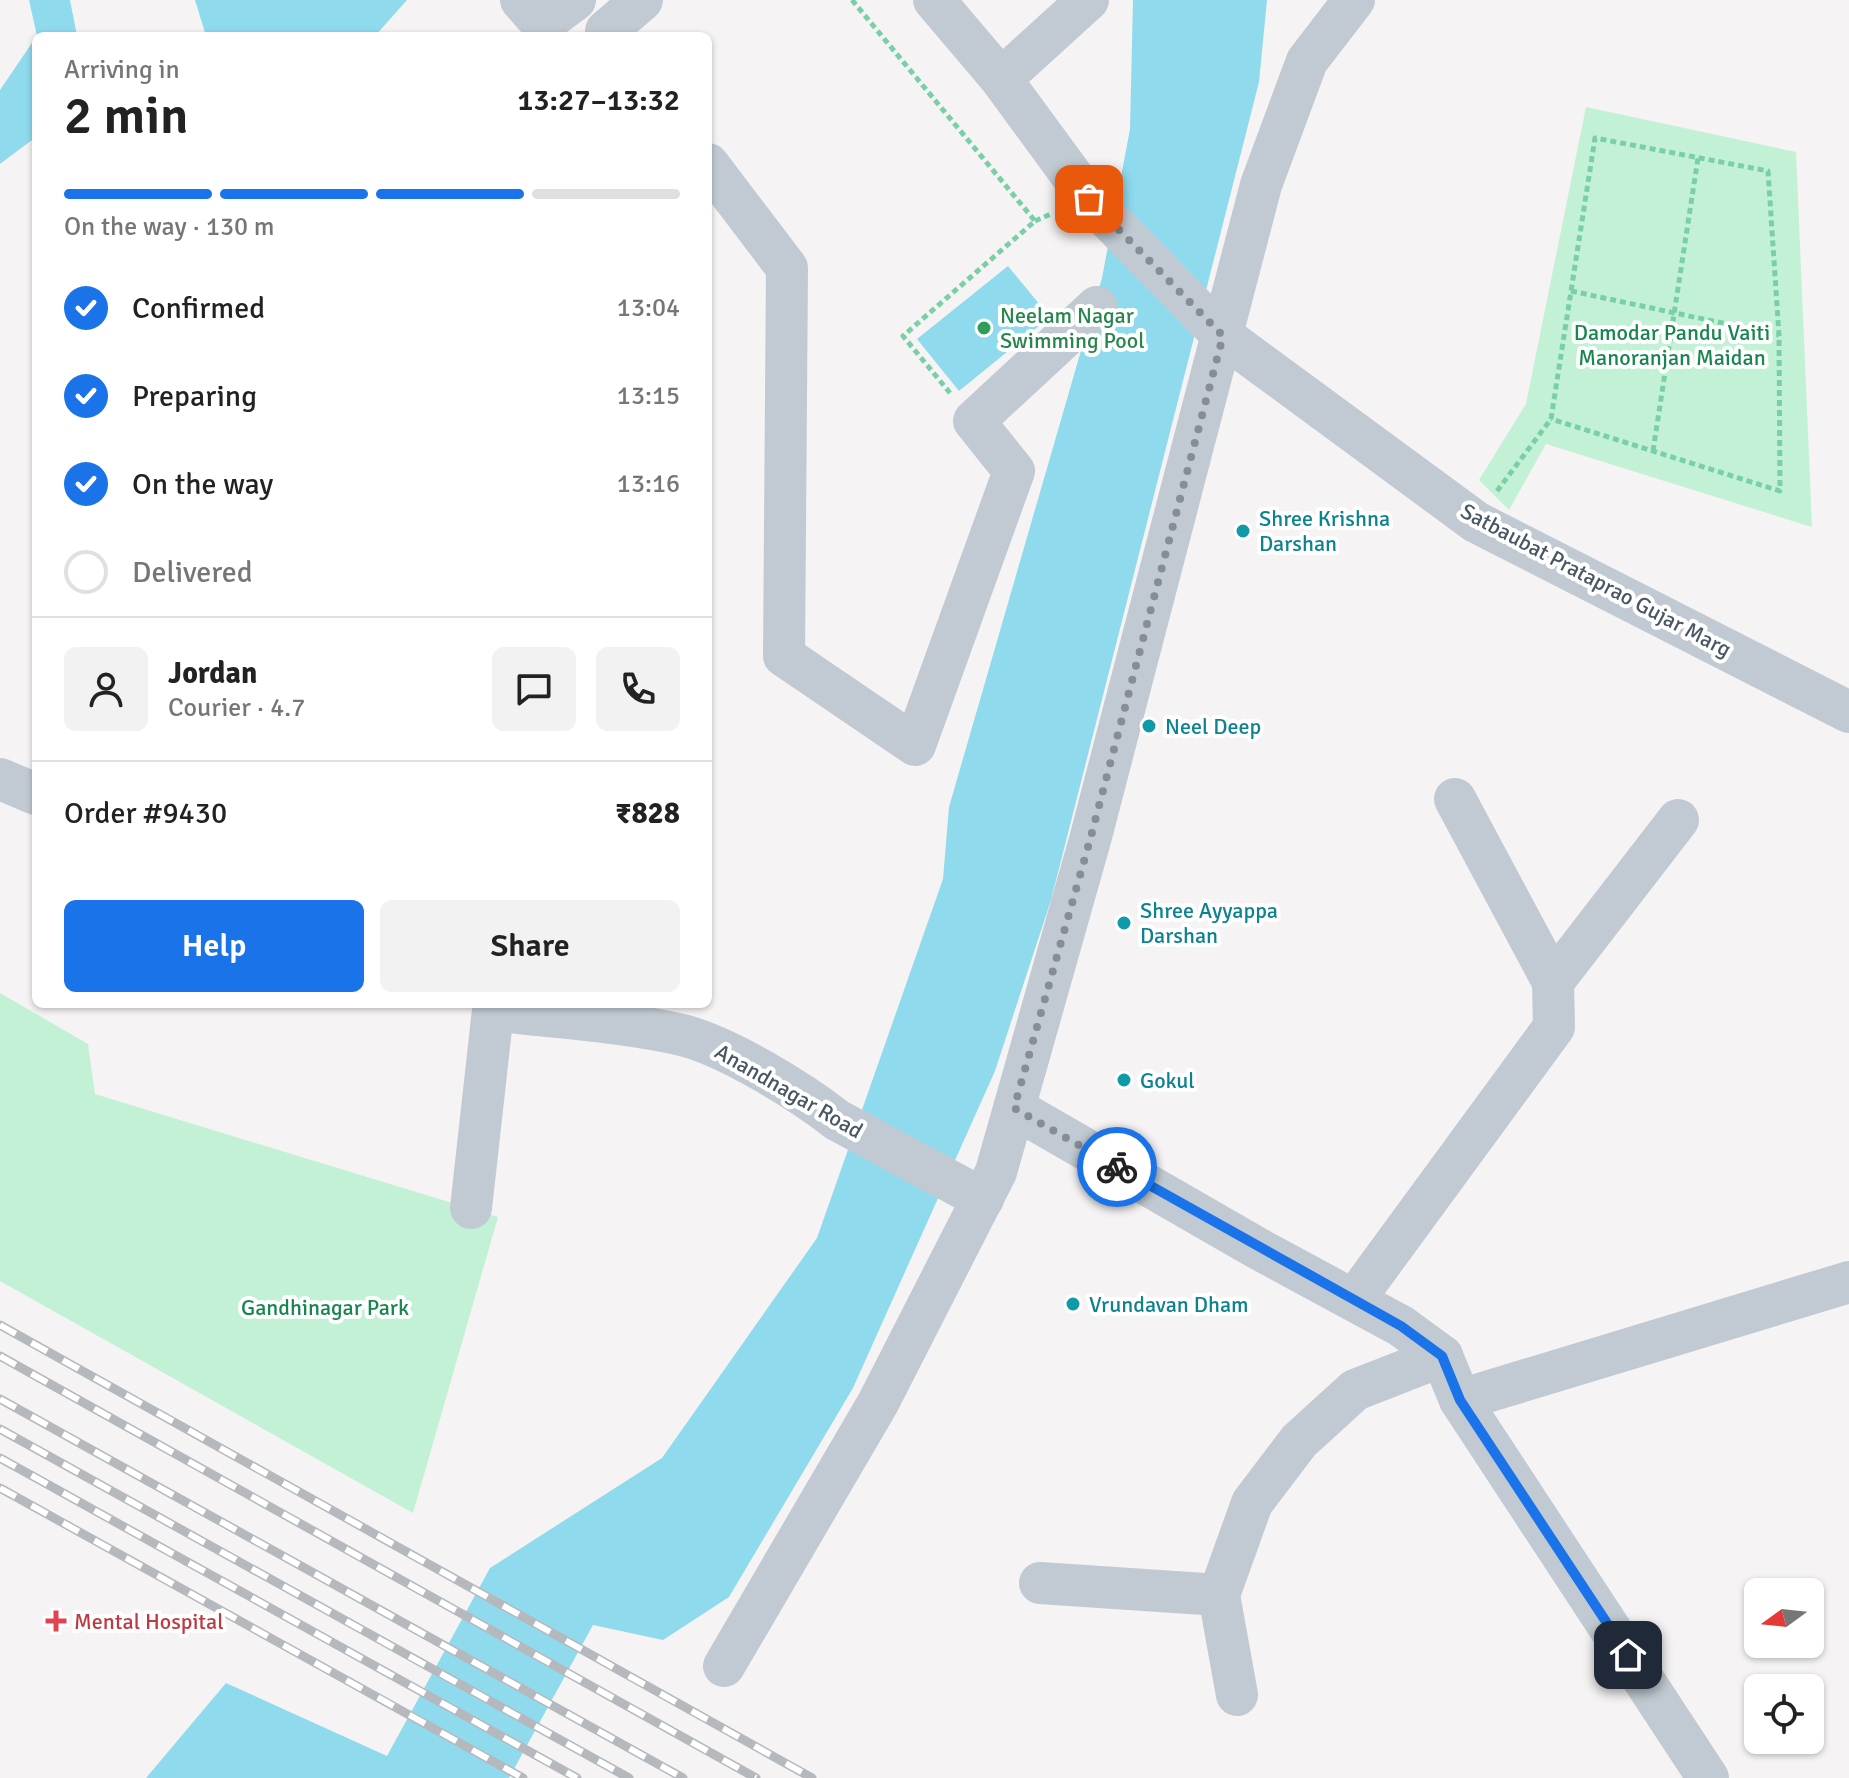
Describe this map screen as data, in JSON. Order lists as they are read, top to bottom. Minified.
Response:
{"streets":{"street":["Satbaubat Prataprao Gujar Marg","Anandnagar Road"]},"parks":["Damodar Pandu Vaiti Manoranjan Maidan","Gandhinagar Park"],"places":{"other":["Neelam Nagar Swimming Pool","Shree Krishna Darshan","Neel Deep","Shree Ayyappa Darshan","Gokul","Vrundavan Dham"],"health":["Mental Hospital"]},"north":"left","page":{"heading":["2 min","Arriving in","13:27–13:32"],"panel":["Jordan","Courier · 4.7","Order #9430","₹828"],"bar":"On the way · 130 m","list":[["Confirmed","13:04"],["Preparing","13:15"],["On the way","13:16"],"Delivered"],"buttons":["Help","Share"]}}
